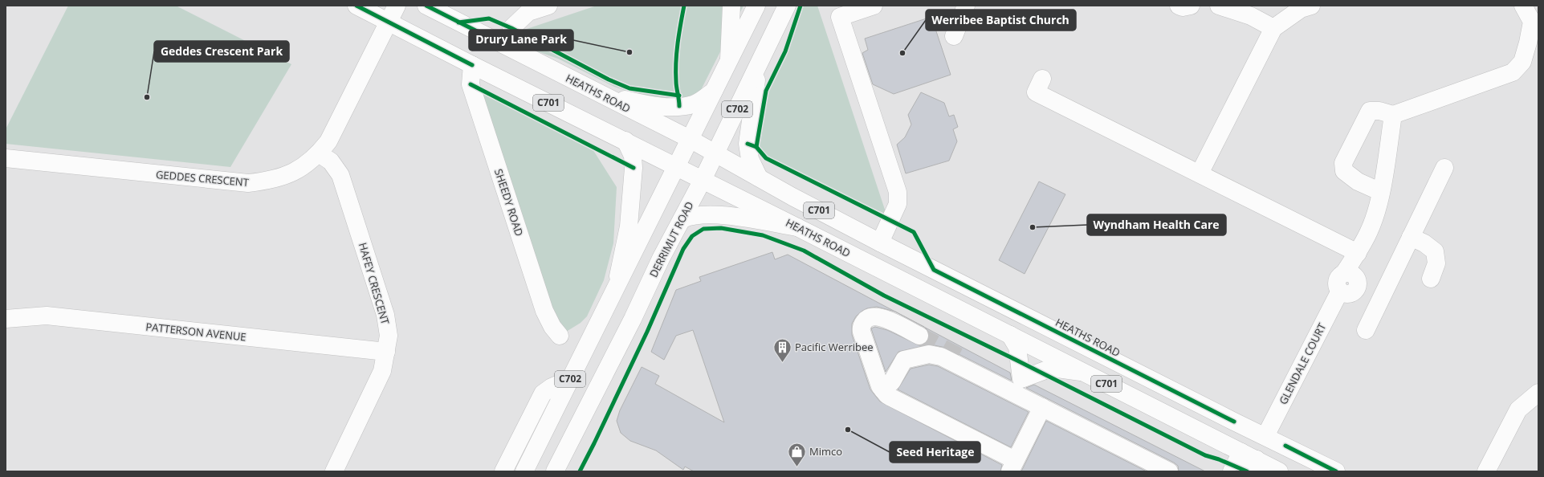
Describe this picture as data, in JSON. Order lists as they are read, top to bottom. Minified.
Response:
{"streets":{"main road":["HEATHS ROAD","C701","C702","GEDDES CRESCENT","SHEEDY ROAD","DERRIMUT ROAD","HAFEY CRESCENT","PATTERSON AVENUE","GLENDALE COURT"]},"crossings":[["HEATHS ROAD","C702"],["HEATHS ROAD","GEDDES CRESCENT"],["HEATHS ROAD","SHEEDY ROAD"],["HEATHS ROAD","DERRIMUT ROAD"],["HEATHS ROAD","GLENDALE COURT"],["GEDDES CRESCENT","HAFEY CRESCENT"],["HAFEY CRESCENT","PATTERSON AVENUE"]],"places":{"other":["Drury Lane Park","Werribee Baptist Church","Geddes Crescent Park","Wyndham Health Care","Seed Heritage"],"building":["Pacific Werribee"],"shop":["Mimco"]}}
